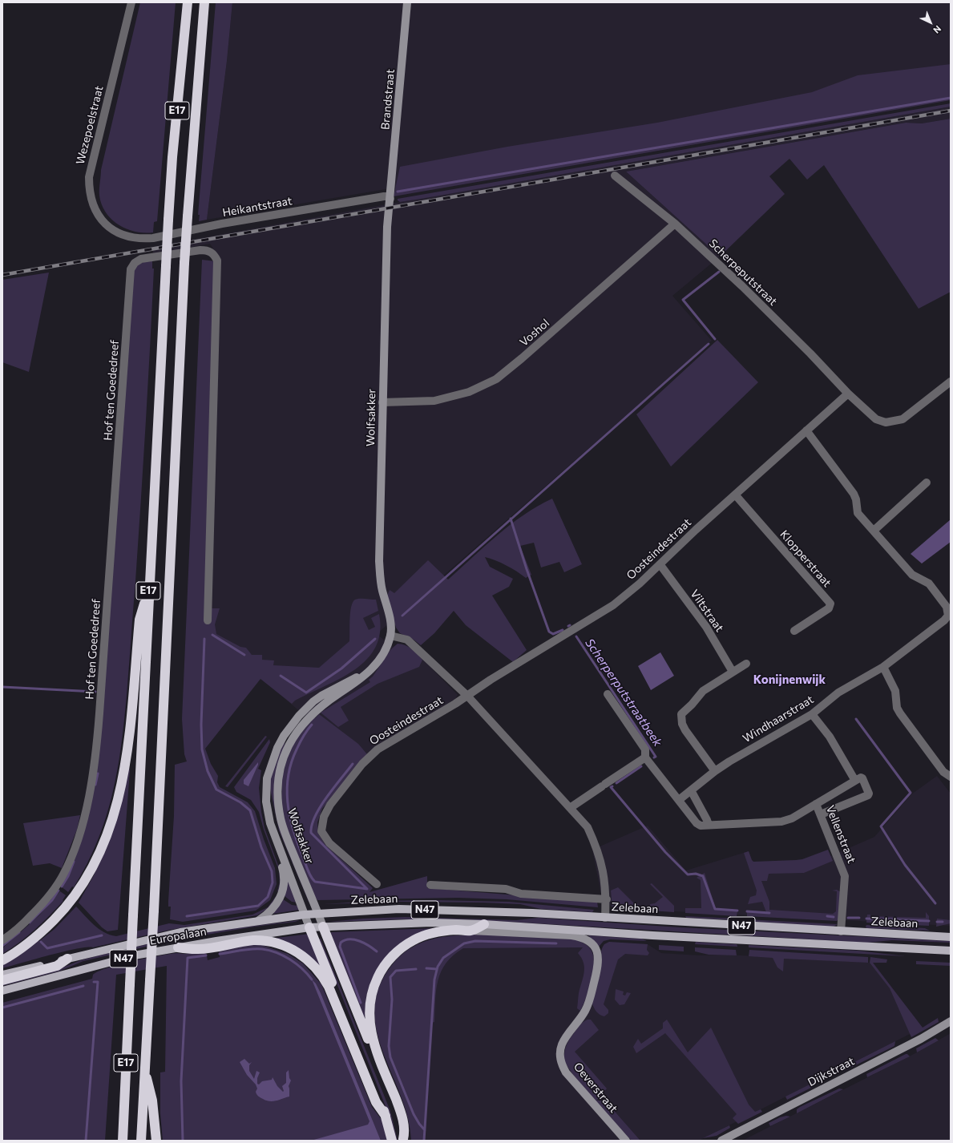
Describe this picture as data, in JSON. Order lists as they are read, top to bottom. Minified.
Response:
{"streets":{"highway":["E17"],"main road":["Zelebaan","N47","Europalaan"],"street":["Brandstraat","Wezepoelstraat","Heikantstraat","Scherpeputstraat","Voshol","Hof ten Goededreef","Wolfsakker","Oosteindestraat","Klopperstraat","Viltstraat","Windhaarstraat","Vellenstraat","Dijkstraat","Oeverstraat"]},"crossings":[["Brandstraat","Heikantstraat"],["Brandstraat","Wolfsakker"],["Wezepoelstraat","Heikantstraat"],["Heikantstraat","Wolfsakker"],["Scherpeputstraat","Voshol"],["Scherpeputstraat","Oosteindestraat"],["Voshol","Wolfsakker"],["Wolfsakker","Zelebaan"],["Wolfsakker","N47"],["Wolfsakker","Europalaan"],["Oosteindestraat","Klopperstraat"],["Oosteindestraat","Viltstraat"],["Oosteindestraat","Windhaarstraat"],["Vellenstraat","Zelebaan"],["Zelebaan","Europalaan"],["N47","Europalaan"]],"districts":["Konijnenwijk"],"water":["Scherperputstraatbeek"],"north":"bottom right"}
